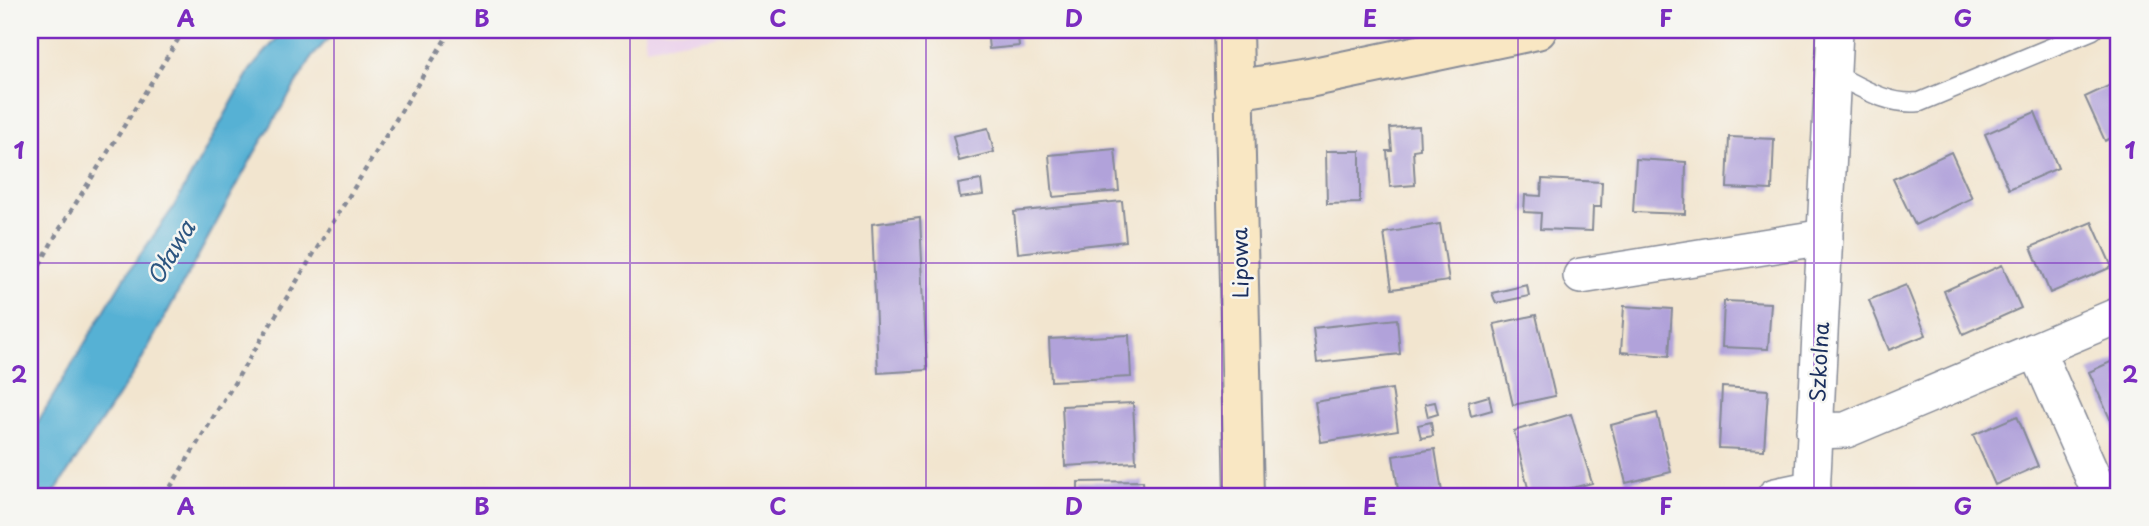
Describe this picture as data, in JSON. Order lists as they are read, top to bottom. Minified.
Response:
{"streets":{"street":["Lipowa","Szkolna"]},"water":["Oława"],"grid":{"columns":["A","B","C","D","E","F","G"],"rows":["1","2"]}}
